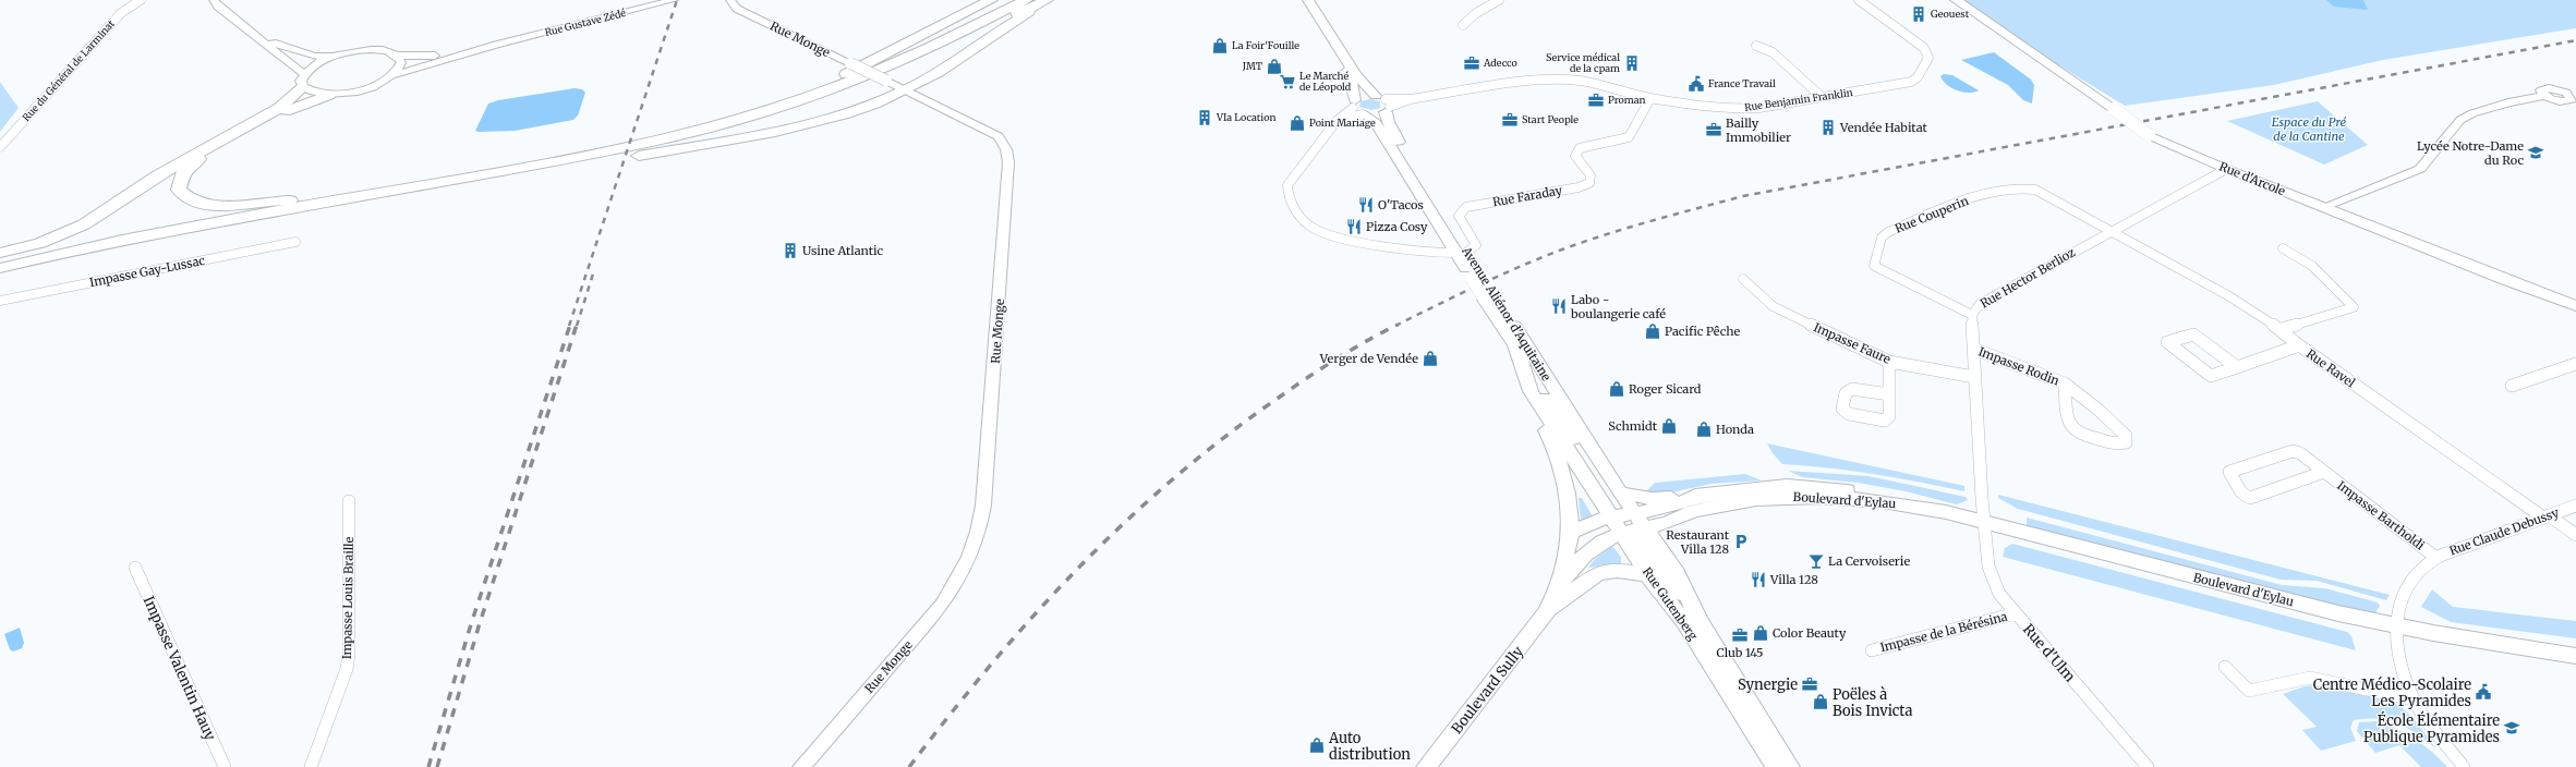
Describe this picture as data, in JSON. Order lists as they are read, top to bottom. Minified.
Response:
{"streets":{"main road":["Rue d'Arcole","Avenue Aliénor d'Aquitaine","Boulevard d'Eylau","Rue Gutenberg","Boulevard Sully"],"street":["Rue Gustave Zédé","Rue Monge","Rue du Général de Larminat","Rue Benjamin Franklin","Rue Faraday","Rue Couperin","Impasse Gay-Lussac","Rue Hector Berlioz","Impasse Faure","Impasse Rodin","Rue Ravel","Impasse Bartholdi","Rue Claude Debussy","Impasse Louis Braille","Impasse de la Bérésina","Rue d'Ulm","Impasse Valentin Hauy"]},"crossings":[["Rue Benjamin Franklin","Rue Faraday"],["Rue Benjamin Franklin","Avenue Aliénor d'Aquitaine"],["Rue d'Arcole","Rue Hector Berlioz"],["Rue Faraday","Avenue Aliénor d'Aquitaine"],["Rue Couperin","Rue Hector Berlioz"],["Rue Couperin","Rue Ravel"],["Rue Hector Berlioz","Impasse Faure"],["Rue Hector Berlioz","Impasse Rodin"],["Rue Hector Berlioz","Rue Ravel"],["Rue Hector Berlioz","Boulevard d'Eylau"],["Rue Hector Berlioz","Rue d'Ulm"],["Avenue Aliénor d'Aquitaine","Boulevard d'Eylau"],["Avenue Aliénor d'Aquitaine","Rue Gutenberg"],["Avenue Aliénor d'Aquitaine","Boulevard Sully"],["Rue Ravel","Rue Claude Debussy"],["Boulevard d'Eylau","Rue Claude Debussy"],["Boulevard d'Eylau","Rue Gutenberg"],["Boulevard d'Eylau","Rue d'Ulm"],["Boulevard d'Eylau","Boulevard Sully"],["Impasse Bartholdi","Rue Claude Debussy"],["Rue Gutenberg","Boulevard Sully"],["Impasse de la Bérésina","Rue d'Ulm"]],"parks":["Espace du Pré de la Cantine"],"places":{"building":["Geouest","Service médical de la cpam","VIa Location","Vendée Habitat","Usine Atlantic"],"shop":["La Foir'Fouille","JMT","Point Mariage","Pacific Pêche","Verger de Vendée","Roger Sicard","Schmidt","Honda","Color Beauty","Poëles à Bois Invicta","Auto distribution"],"office":["Adecco","Proman","Start People","Bailly Immobilier","Club 145","Synergie"],"supermarket":["Le Marché de Léopold"],"public building":["France Travail","Centre Médico-Scolaire Les Pyramides"],"school or university":["Lycée Notre-Dame du Roc","École Élémentaire Publique Pyramides"],"restaurant":["O'Tacos","Pizza Cosy","Labo - boulangerie café","Villa 128"],"parking":["Restaurant Villa 128"],"bar":["La Cervoiserie"]}}
